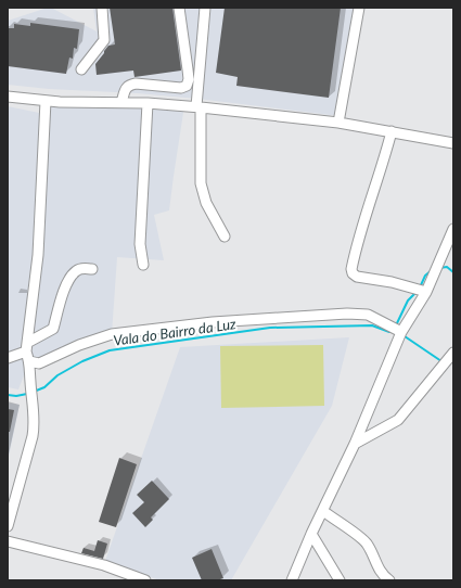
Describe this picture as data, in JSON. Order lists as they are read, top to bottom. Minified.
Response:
{"water":["Vala do Bairro da Luz"]}
